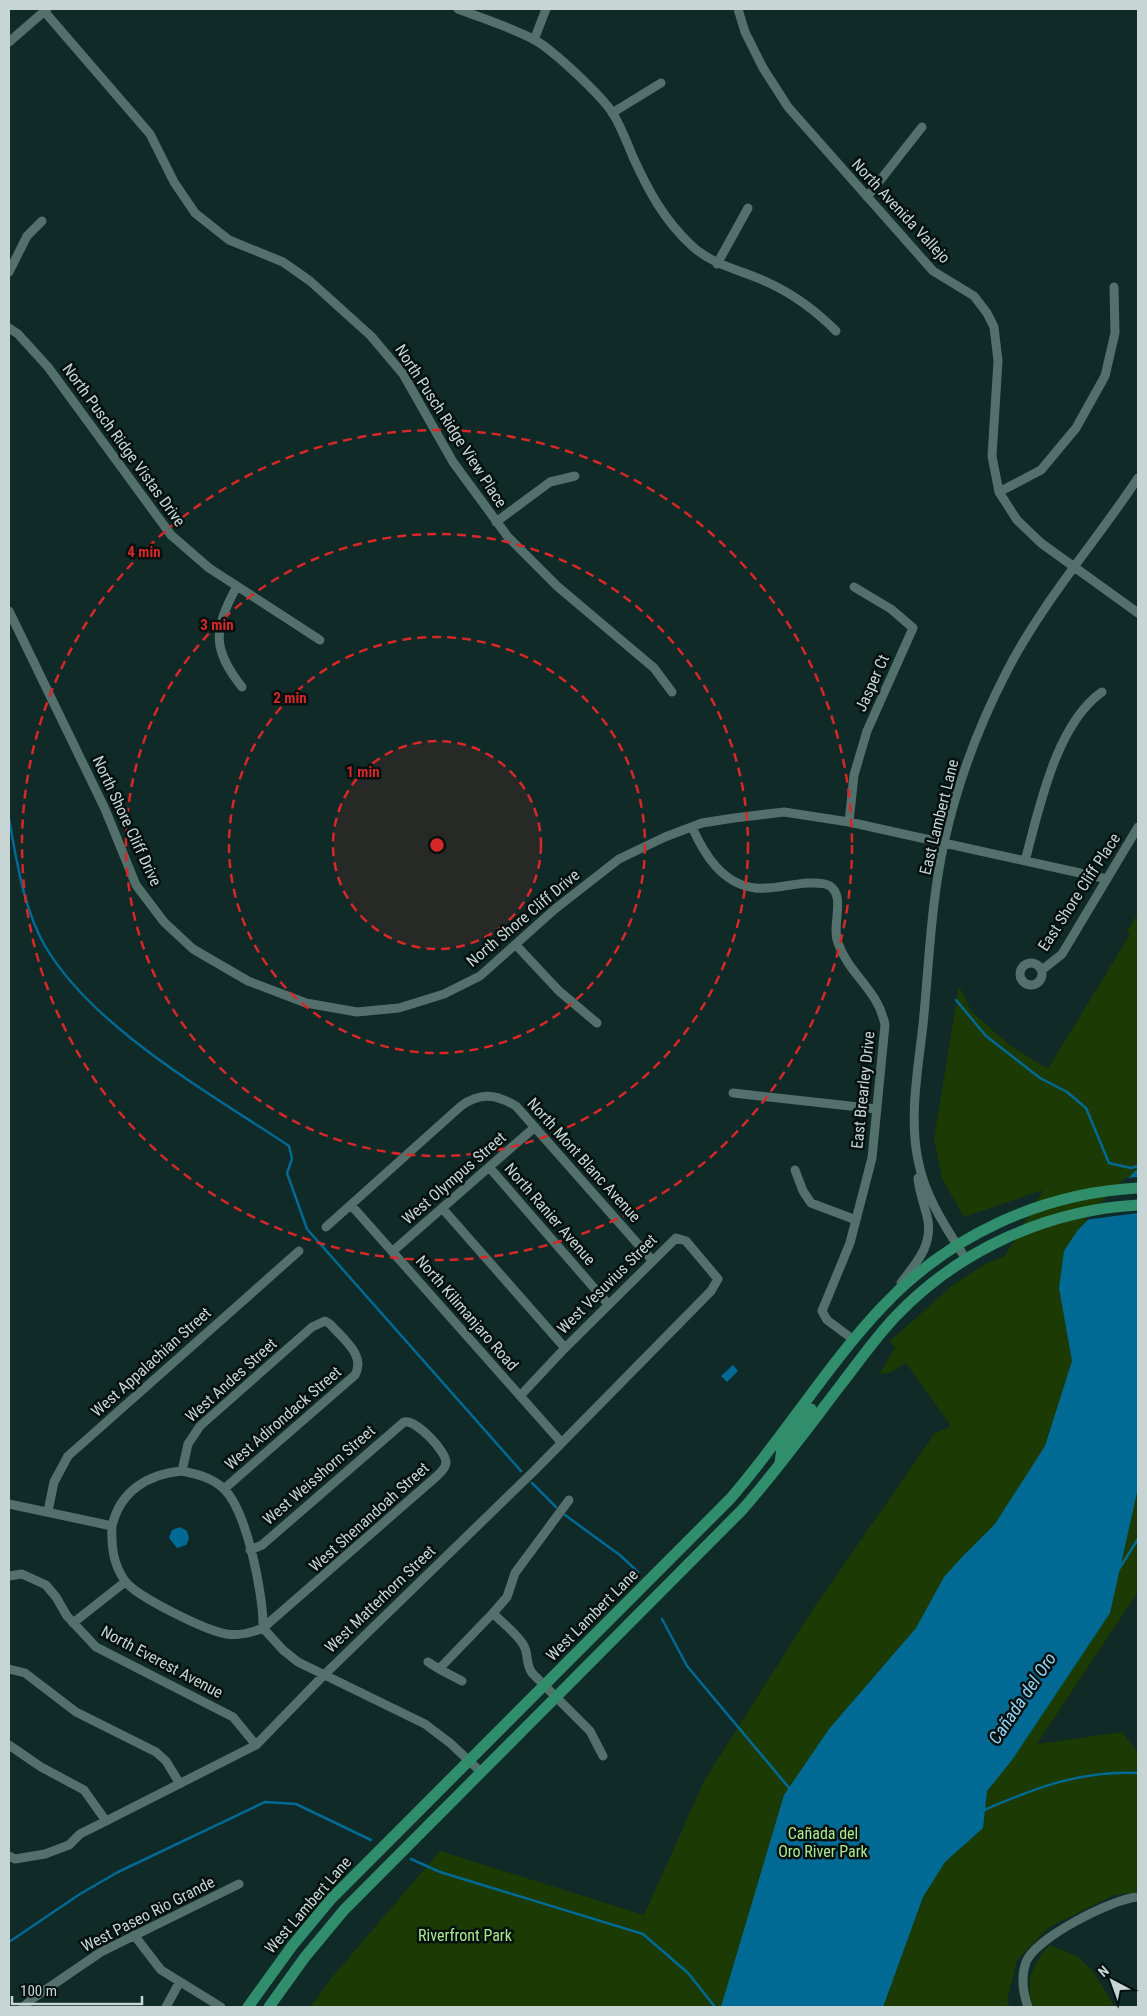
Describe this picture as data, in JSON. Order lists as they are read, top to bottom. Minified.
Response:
{"streets":{"main road":["West Lambert Lane"],"street":["North Avenida Vallejo","North Pusch Ridge View Place","North Pusch Ridge Vistas Drive","Jasper Ct","East Lambert Lane","North Shore Cliff Drive","East Shore Cliff Place","East Brearley Drive","North Mont Blanc Avenue","West Olympus Street","North Ranier Avenue","West Vesuvius Street","North Kilimanjaro Road","West Appalachian Street","West Andes Street","West Adirondack Street","West Weisshorn Street","West Shenandoah Street","West Matterhorn Street","North Everest Avenue","West Paseo Rio Grande"]},"crossings":[["North Avenida Vallejo","East Lambert Lane"],["Jasper Ct","North Shore Cliff Drive"],["East Lambert Lane","North Shore Cliff Drive"],["East Lambert Lane","West Lambert Lane"],["North Shore Cliff Drive","East Shore Cliff Place"],["North Shore Cliff Drive","East Brearley Drive"],["East Brearley Drive","West Lambert Lane"],["North Mont Blanc Avenue","West Olympus Street"],["North Mont Blanc Avenue","West Vesuvius Street"],["North Mont Blanc Avenue","North Kilimanjaro Road"],["West Olympus Street","North Ranier Avenue"],["West Olympus Street","North Kilimanjaro Road"],["North Ranier Avenue","West Vesuvius Street"],["West Vesuvius Street","North Kilimanjaro Road"],["West Vesuvius Street","West Matterhorn Street"],["North Kilimanjaro Road","West Matterhorn Street"],["West Andes Street","West Adirondack Street"],["West Andes Street","West Weisshorn Street"],["West Andes Street","West Shenandoah Street"],["West Adirondack Street","West Weisshorn Street"],["West Adirondack Street","West Shenandoah Street"],["West Weisshorn Street","West Shenandoah Street"],["West Matterhorn Street","North Everest Avenue"]],"water":["Cañada del Oro"],"parks":["Cañada del Oro River Park","Riverfront Park"],"scale_bar":"100 m","north":"top left","rings":["4 min","3 min","2 min","1 min"]}
